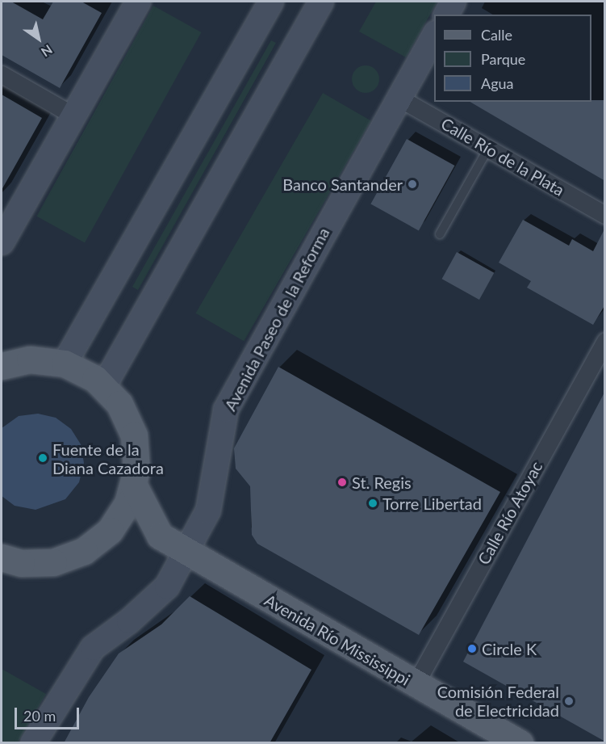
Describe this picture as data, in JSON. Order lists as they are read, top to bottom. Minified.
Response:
{"streets":{"main road":["Avenida Río Mississippi"],"street":["Calle Río de la Plata","Avenida Paseo de la Reforma","Calle Río Atoyac"]},"crossings":[["Calle Río de la Plata","Avenida Paseo de la Reforma"],["Avenida Paseo de la Reforma","Avenida Río Mississippi"],["Calle Río Atoyac","Avenida Río Mississippi"]],"places":["Banco Santander","Fuente de la Diana Cazadora","St. Regis","Torre Libertad","Circle K","Comisión Federal de Electricidad"],"legend":["Calle","Parque","Agua"],"scale_bar":"20 m","north":"bottom right"}
